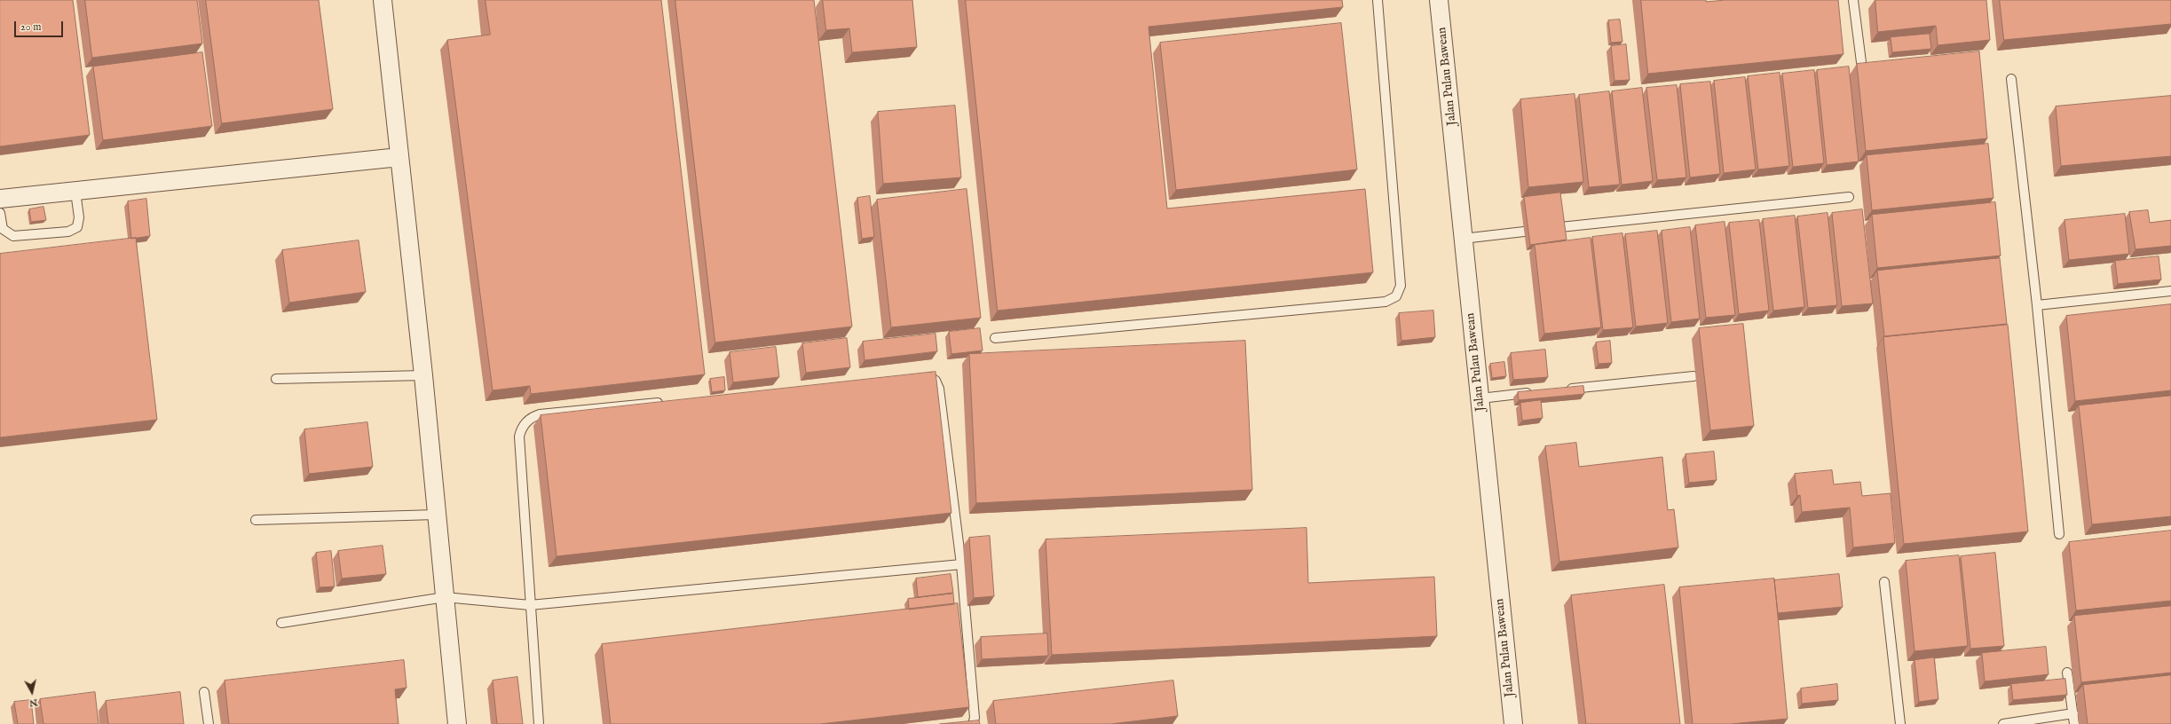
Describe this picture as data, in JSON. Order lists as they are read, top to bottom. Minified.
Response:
{"streets":{"street":["Jalan Pulau Bawean"]},"scale_bar":"20 m","north":"bottom"}
